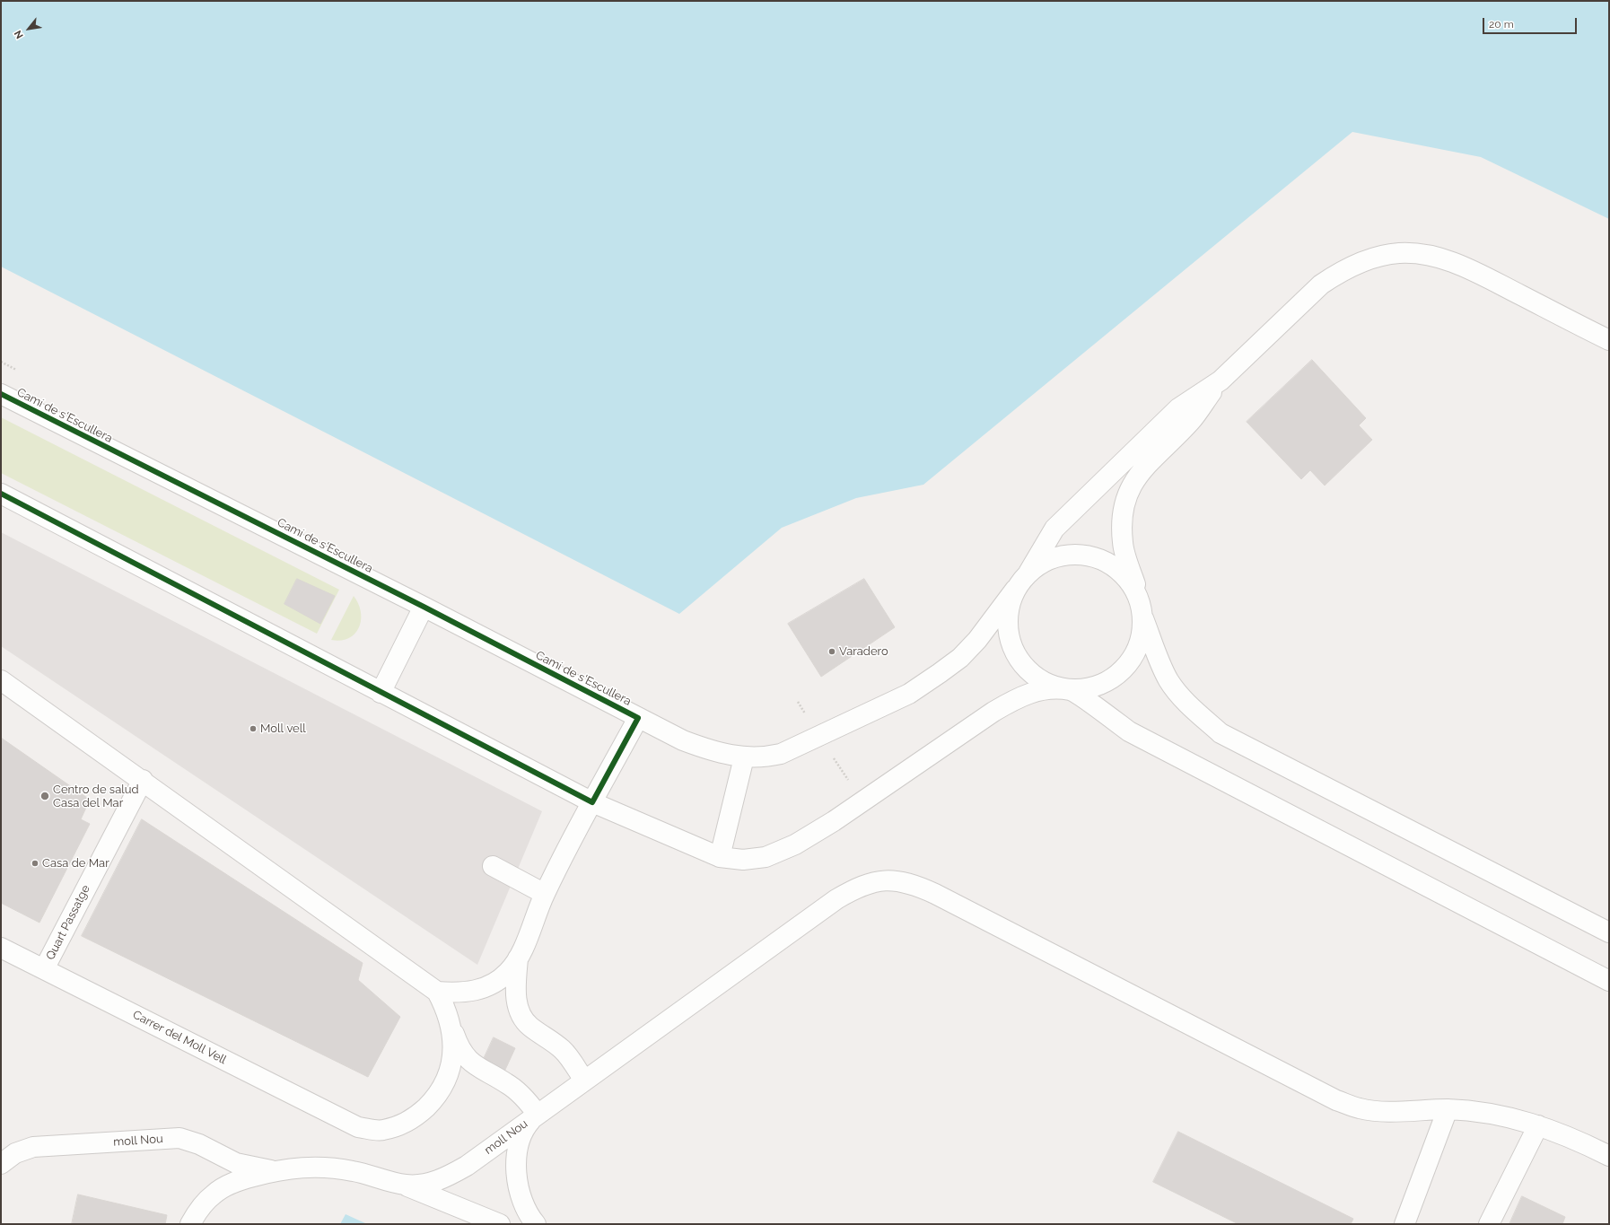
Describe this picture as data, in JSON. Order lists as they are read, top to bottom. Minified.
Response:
{"streets":{"street":["Camí de s'Escullera","Quart Passatge","Carrer del Moll Vell","moll Nou"]},"crossings":[["Quart Passatge","Carrer del Moll Vell"]],"places":["Varadero","Moll vell","Centro de salud Casa del Mar","Casa de Mar"],"scale_bar":"20 m","north":"bottom left"}
